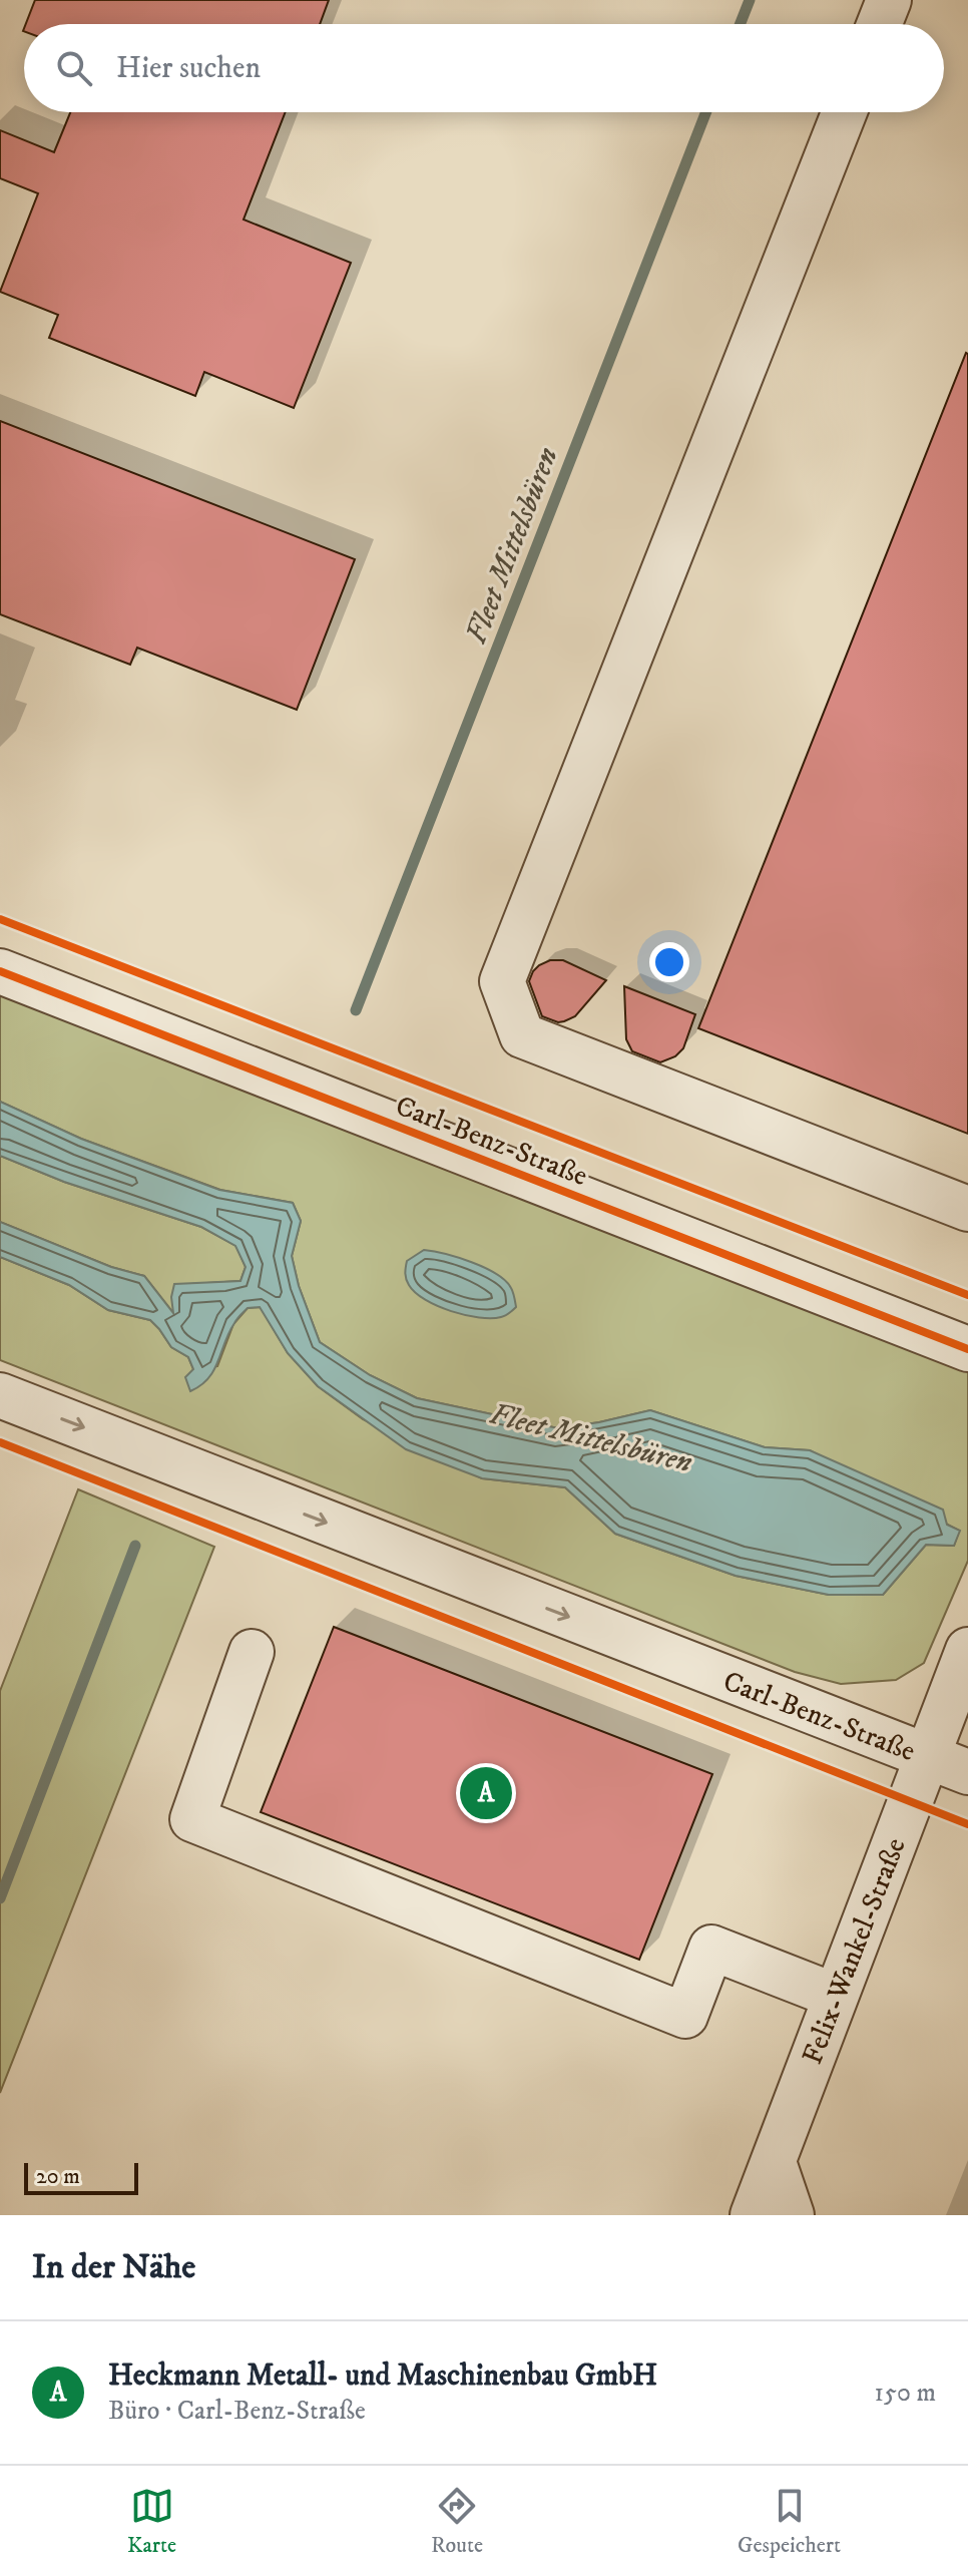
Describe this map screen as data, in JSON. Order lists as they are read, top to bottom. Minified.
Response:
{"streets":{"street":["Carl-Benz-Straße","Felix-Wankel-Straße"]},"crossings":[["Carl-Benz-Straße","Felix-Wankel-Straße"]],"water":["Fleet Mittelsbüren"],"scale_bar":"20 m","page":{"search":"Hier suchen","pins":"A","scale":"20 m","heading":"In der Nähe","list":[{"mark":"A","name":"Heckmann Metall- und Maschinenbau GmbH","note":"Büro · Carl-Benz-Straße","value":"150 m"}],"nav":["Karte","Route","Gespeichert"]}}
